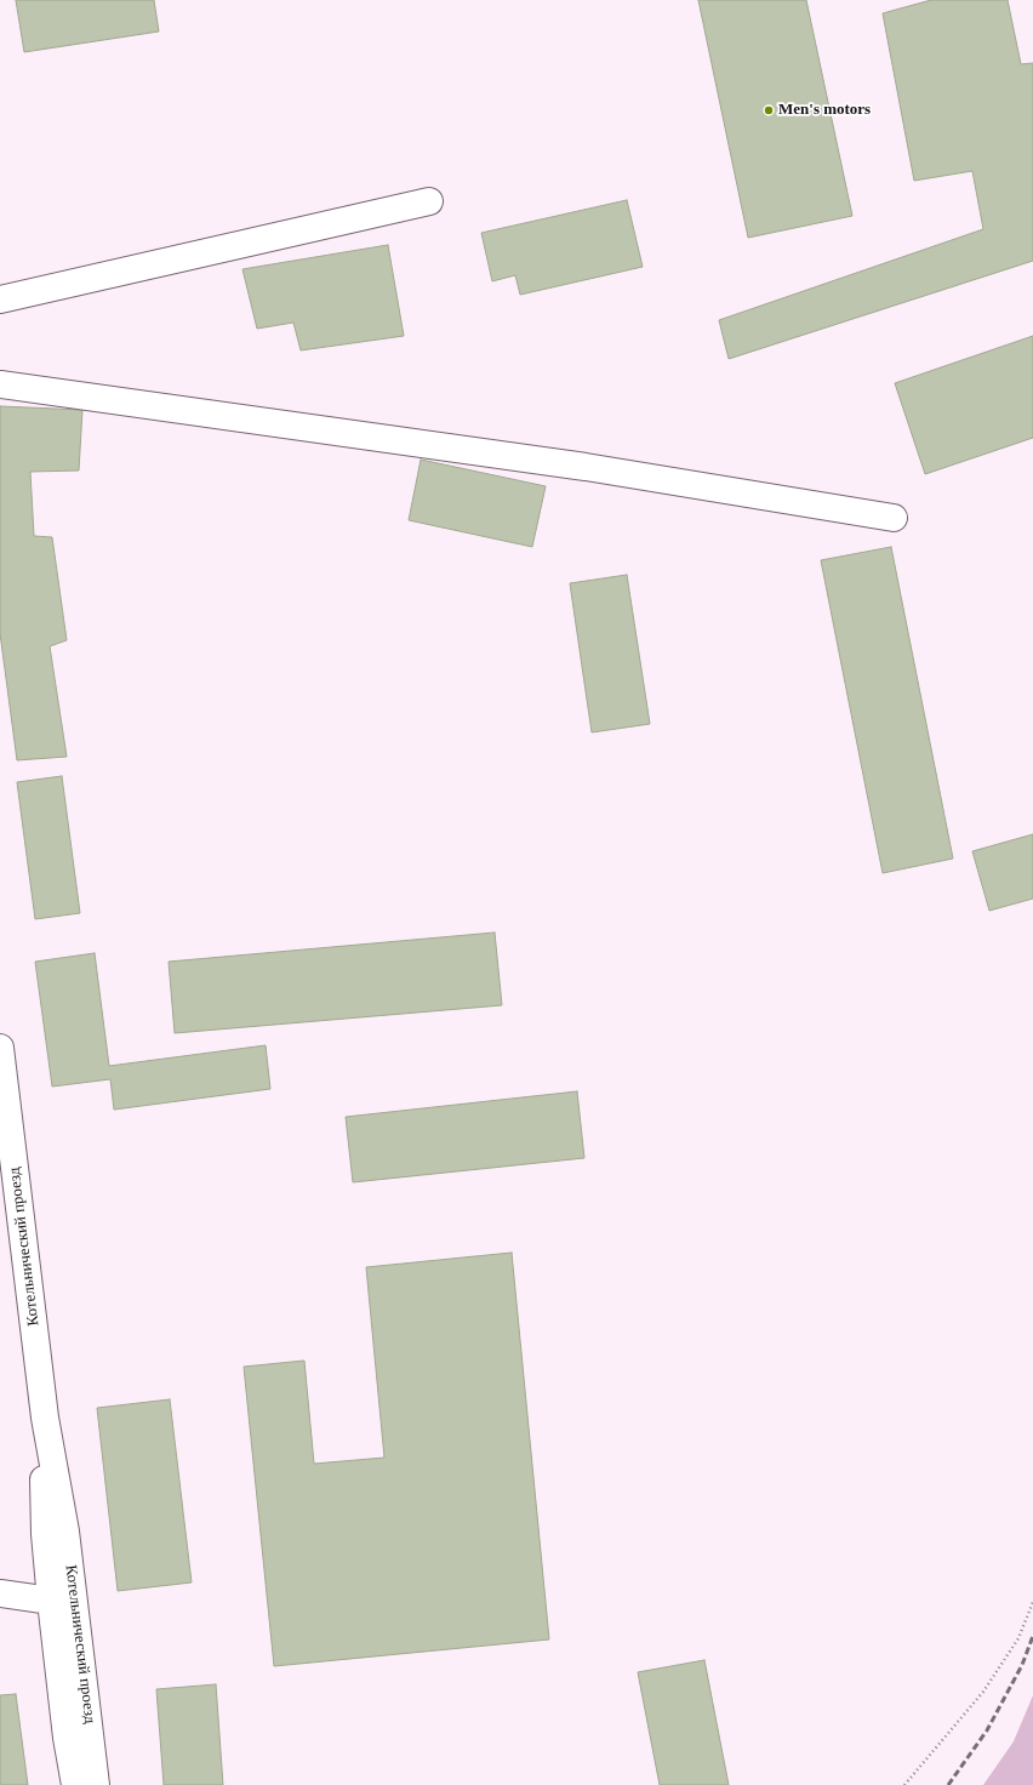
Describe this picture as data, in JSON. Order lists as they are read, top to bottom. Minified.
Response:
{"streets":{"street":["Котельнический проезд"]},"places":["Men's motors"]}
